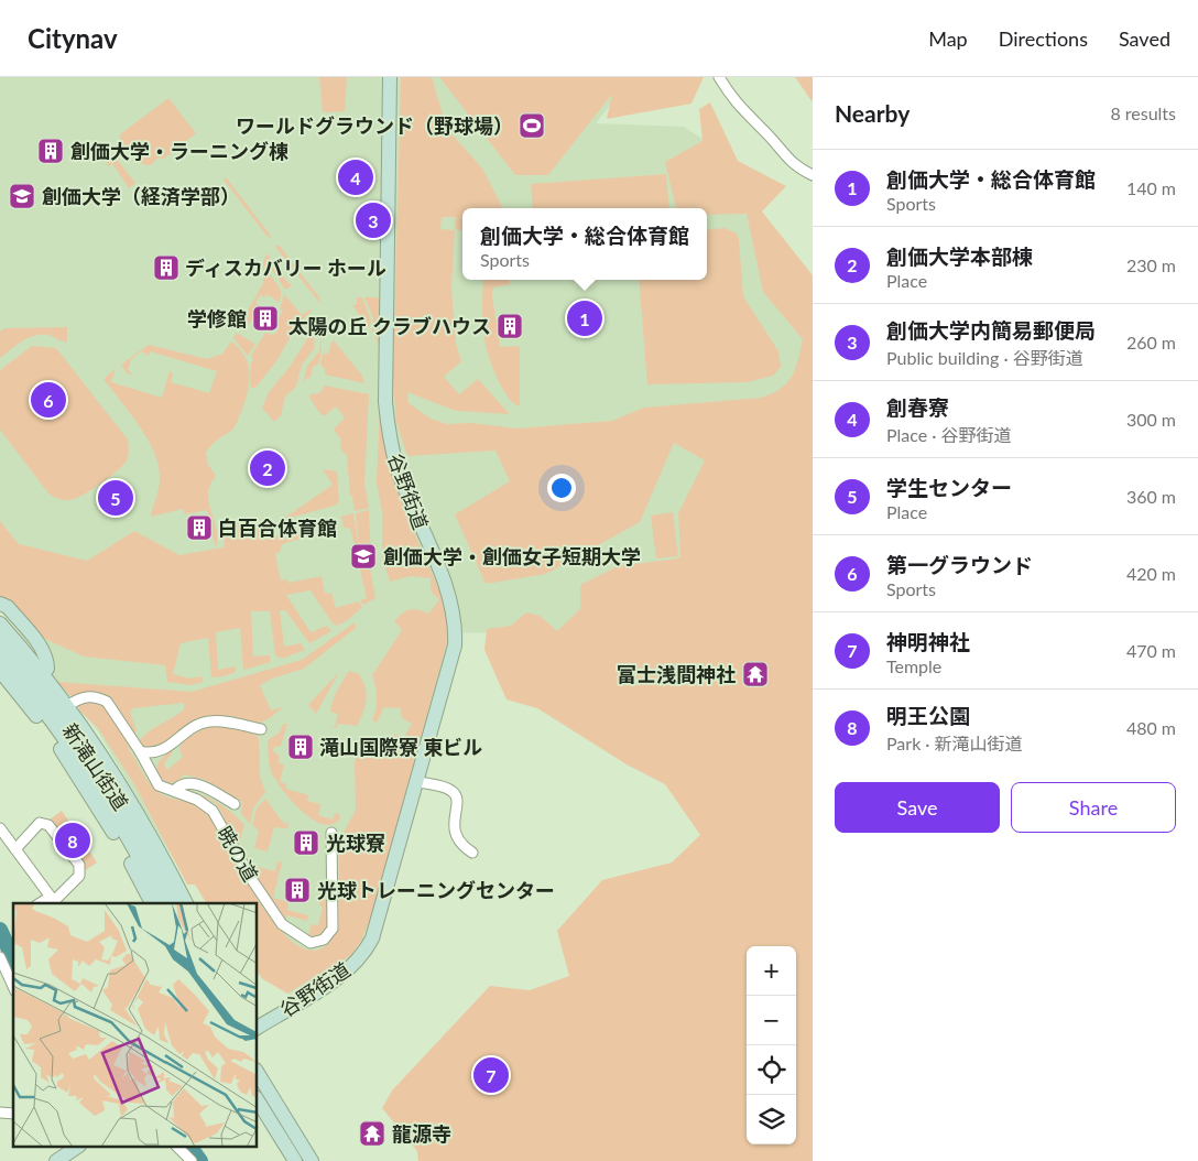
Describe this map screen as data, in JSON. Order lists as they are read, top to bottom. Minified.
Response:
{"streets":{"main road":["谷野街道","新滝山街道"],"street":["暁の道"]},"places":{"sports":["ワールドグラウンド（野球場）"],"building":["創価大学・ラーニング棟","ディスカバリー ホール","学修館","太陽の丘 クラブハウス","白百合体育館","滝山国際寮 東ビル","光球寮","光球トレーニングセンター"],"school or university":["創価大学（経済学部）","創価大学・創価女子短期大学"],"temple":["富士浅間神社","龍源寺"]},"page":{"header":"Citynav","nav":["Map","Directions","Saved"],"heading":["Nearby","8 results"],"list":[{"mark":"1","name":"創価大学・総合体育館","note":"Sports","value":"140 m"},{"mark":"2","name":"創価大学本部棟","note":"Place","value":"230 m"},{"mark":"3","name":"創価大学内簡易郵便局","note":"Public building · 谷野街道","value":"260 m"},{"mark":"4","name":"創春寮","note":"Place · 谷野街道","value":"300 m"},{"mark":"5","name":"学生センター","note":"Place","value":"360 m"},{"mark":"6","name":"第一グラウンド","note":"Sports","value":"420 m"},{"mark":"7","name":"神明神社","note":"Temple","value":"470 m"},{"mark":"8","name":"明王公園","note":"Park · 新滝山街道","value":"480 m"}],"pins":["4","3","1","6","2","5","8","7"],"popup":["創価大学・総合体育館","Sports"],"buttons":["Save","Share"],"map_buttons":["+","−"]}}
